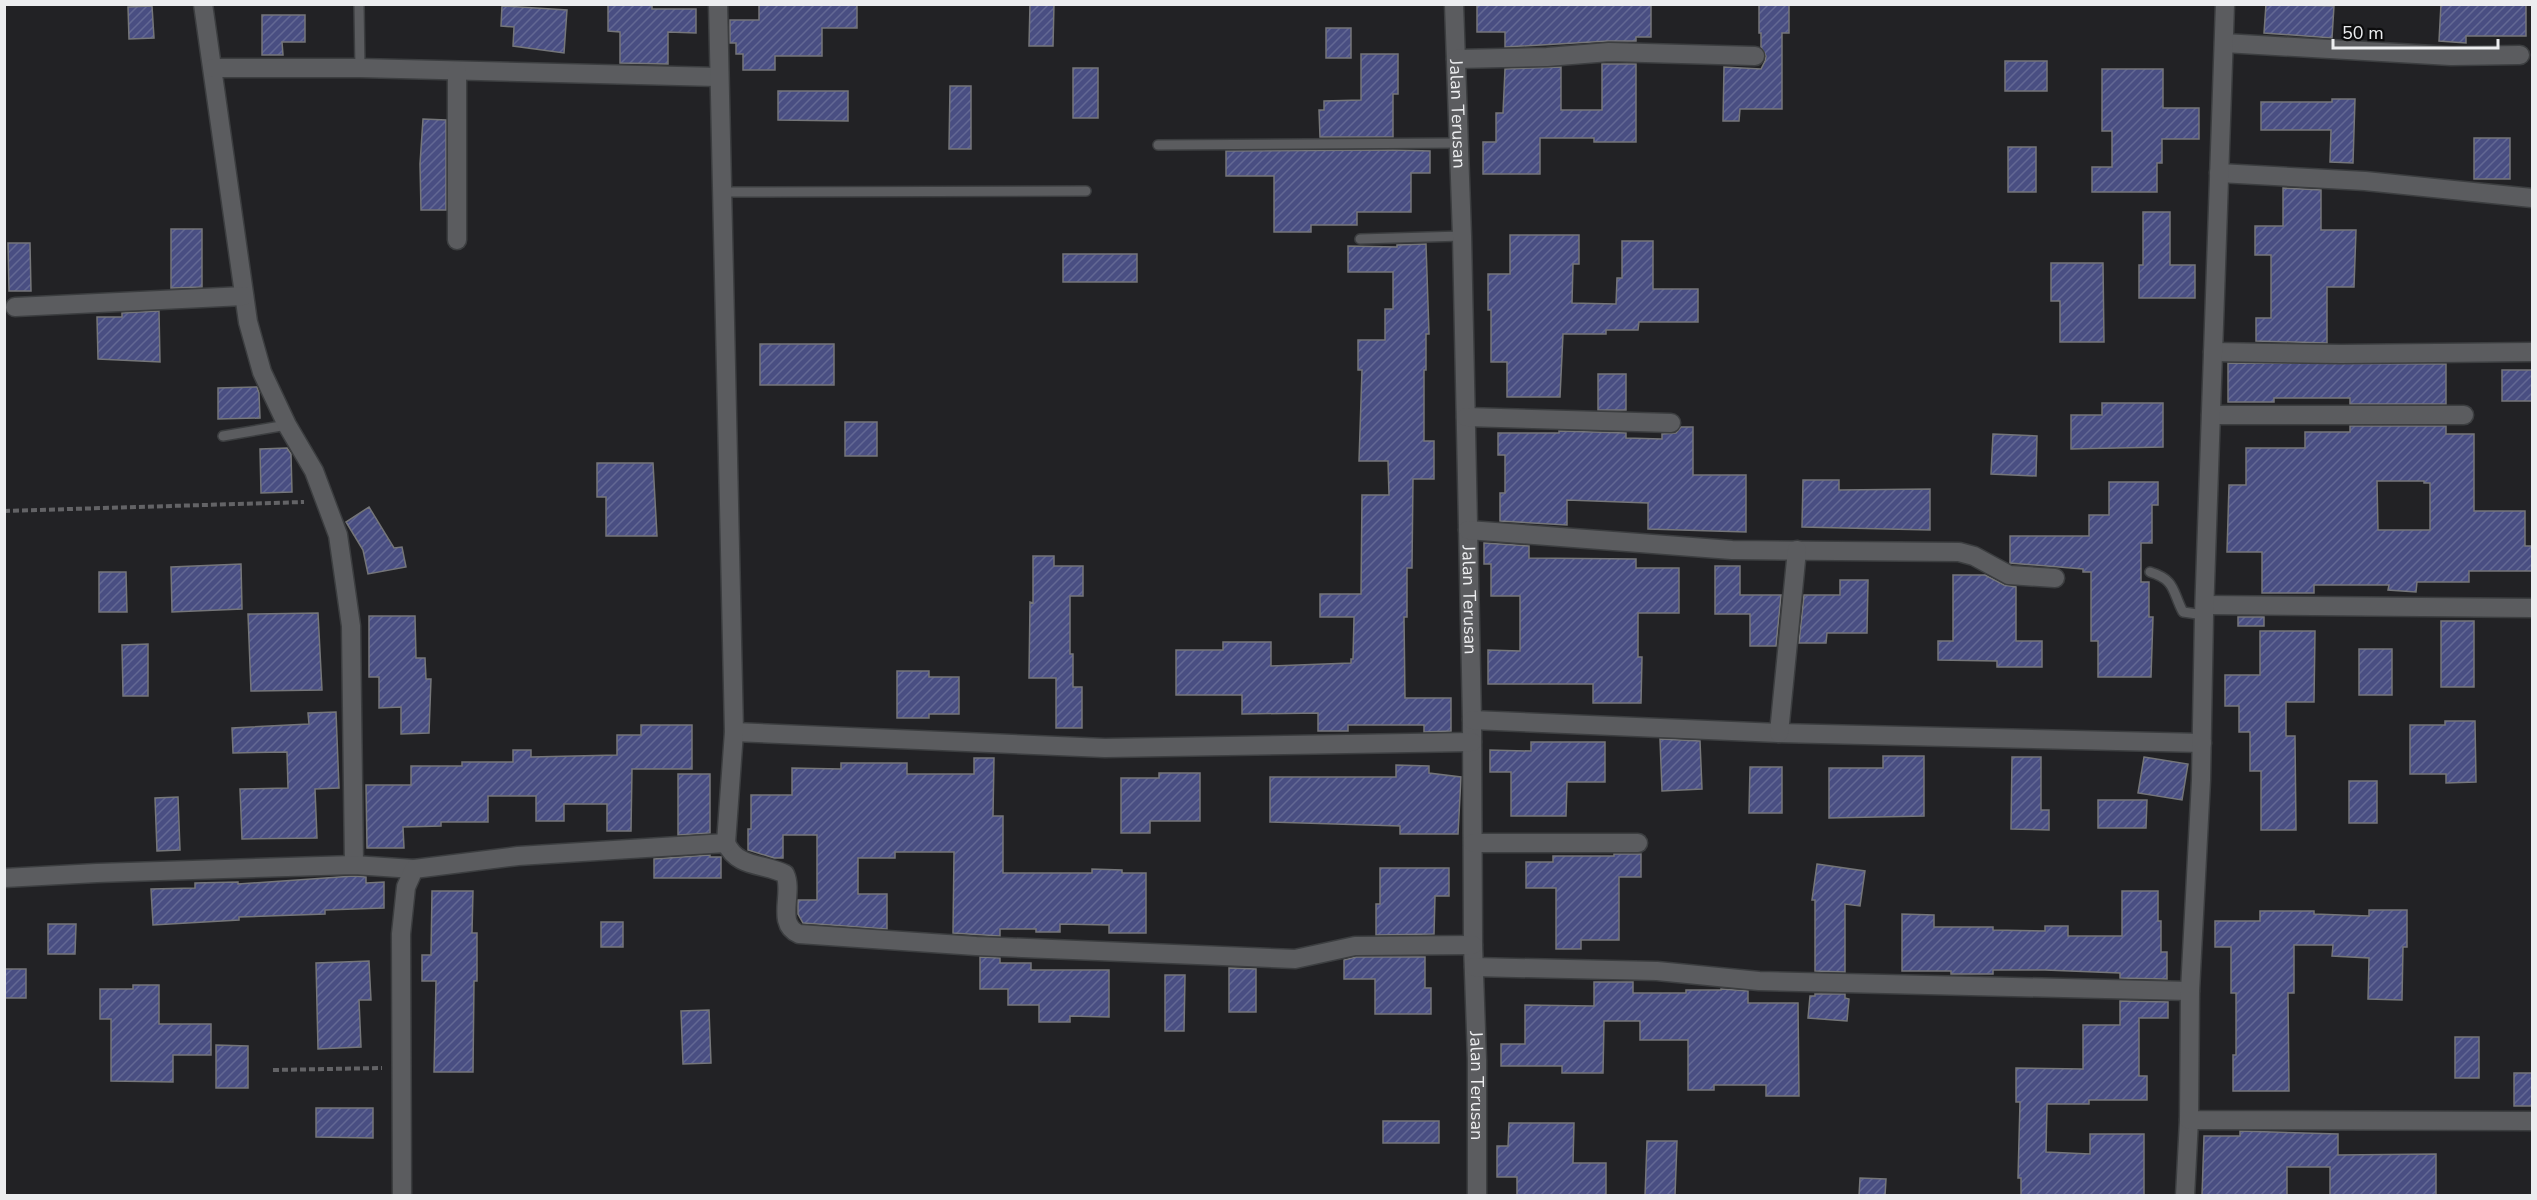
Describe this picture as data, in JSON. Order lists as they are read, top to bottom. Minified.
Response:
{"streets":{"street":["Jalan Terusan"]},"scale_bar":"50 m"}
